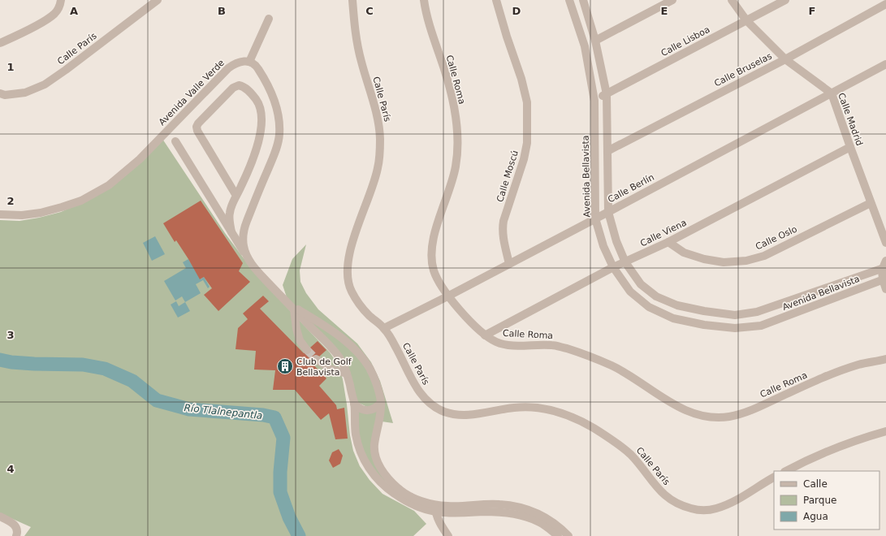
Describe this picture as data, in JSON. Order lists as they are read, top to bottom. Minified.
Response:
{"streets":{"street":["Calle Lisboa","Calle París","Calle Bruselas","Calle Roma","Avenida Valle Verde","Calle Madrid","Calle Moscú","Avenida Bellavista","Calle Berlín","Calle Viena","Calle Oslo"]},"crossings":[["Calle Lisboa","Calle Madrid"],["Calle Lisboa","Avenida Bellavista"],["Calle París","Calle Berlín"],["Calle Bruselas","Calle Madrid"],["Calle Bruselas","Avenida Bellavista"],["Calle Roma","Calle Berlín"],["Calle Roma","Calle Viena"],["Calle Madrid","Calle Berlín"],["Calle Madrid","Calle Viena"],["Calle Madrid","Calle Oslo"],["Calle Moscú","Calle Berlín"],["Avenida Bellavista","Calle Berlín"],["Avenida Bellavista","Calle Viena"],["Calle Viena","Calle Oslo"]],"water":["Río Tlalnepantla"],"places":{"building":["Club de Golf Bellavista"]},"legend":["Calle","Parque","Agua"],"grid":{"columns":["A","B","C","D","E","F"],"rows":["1","2","3","4"]}}
